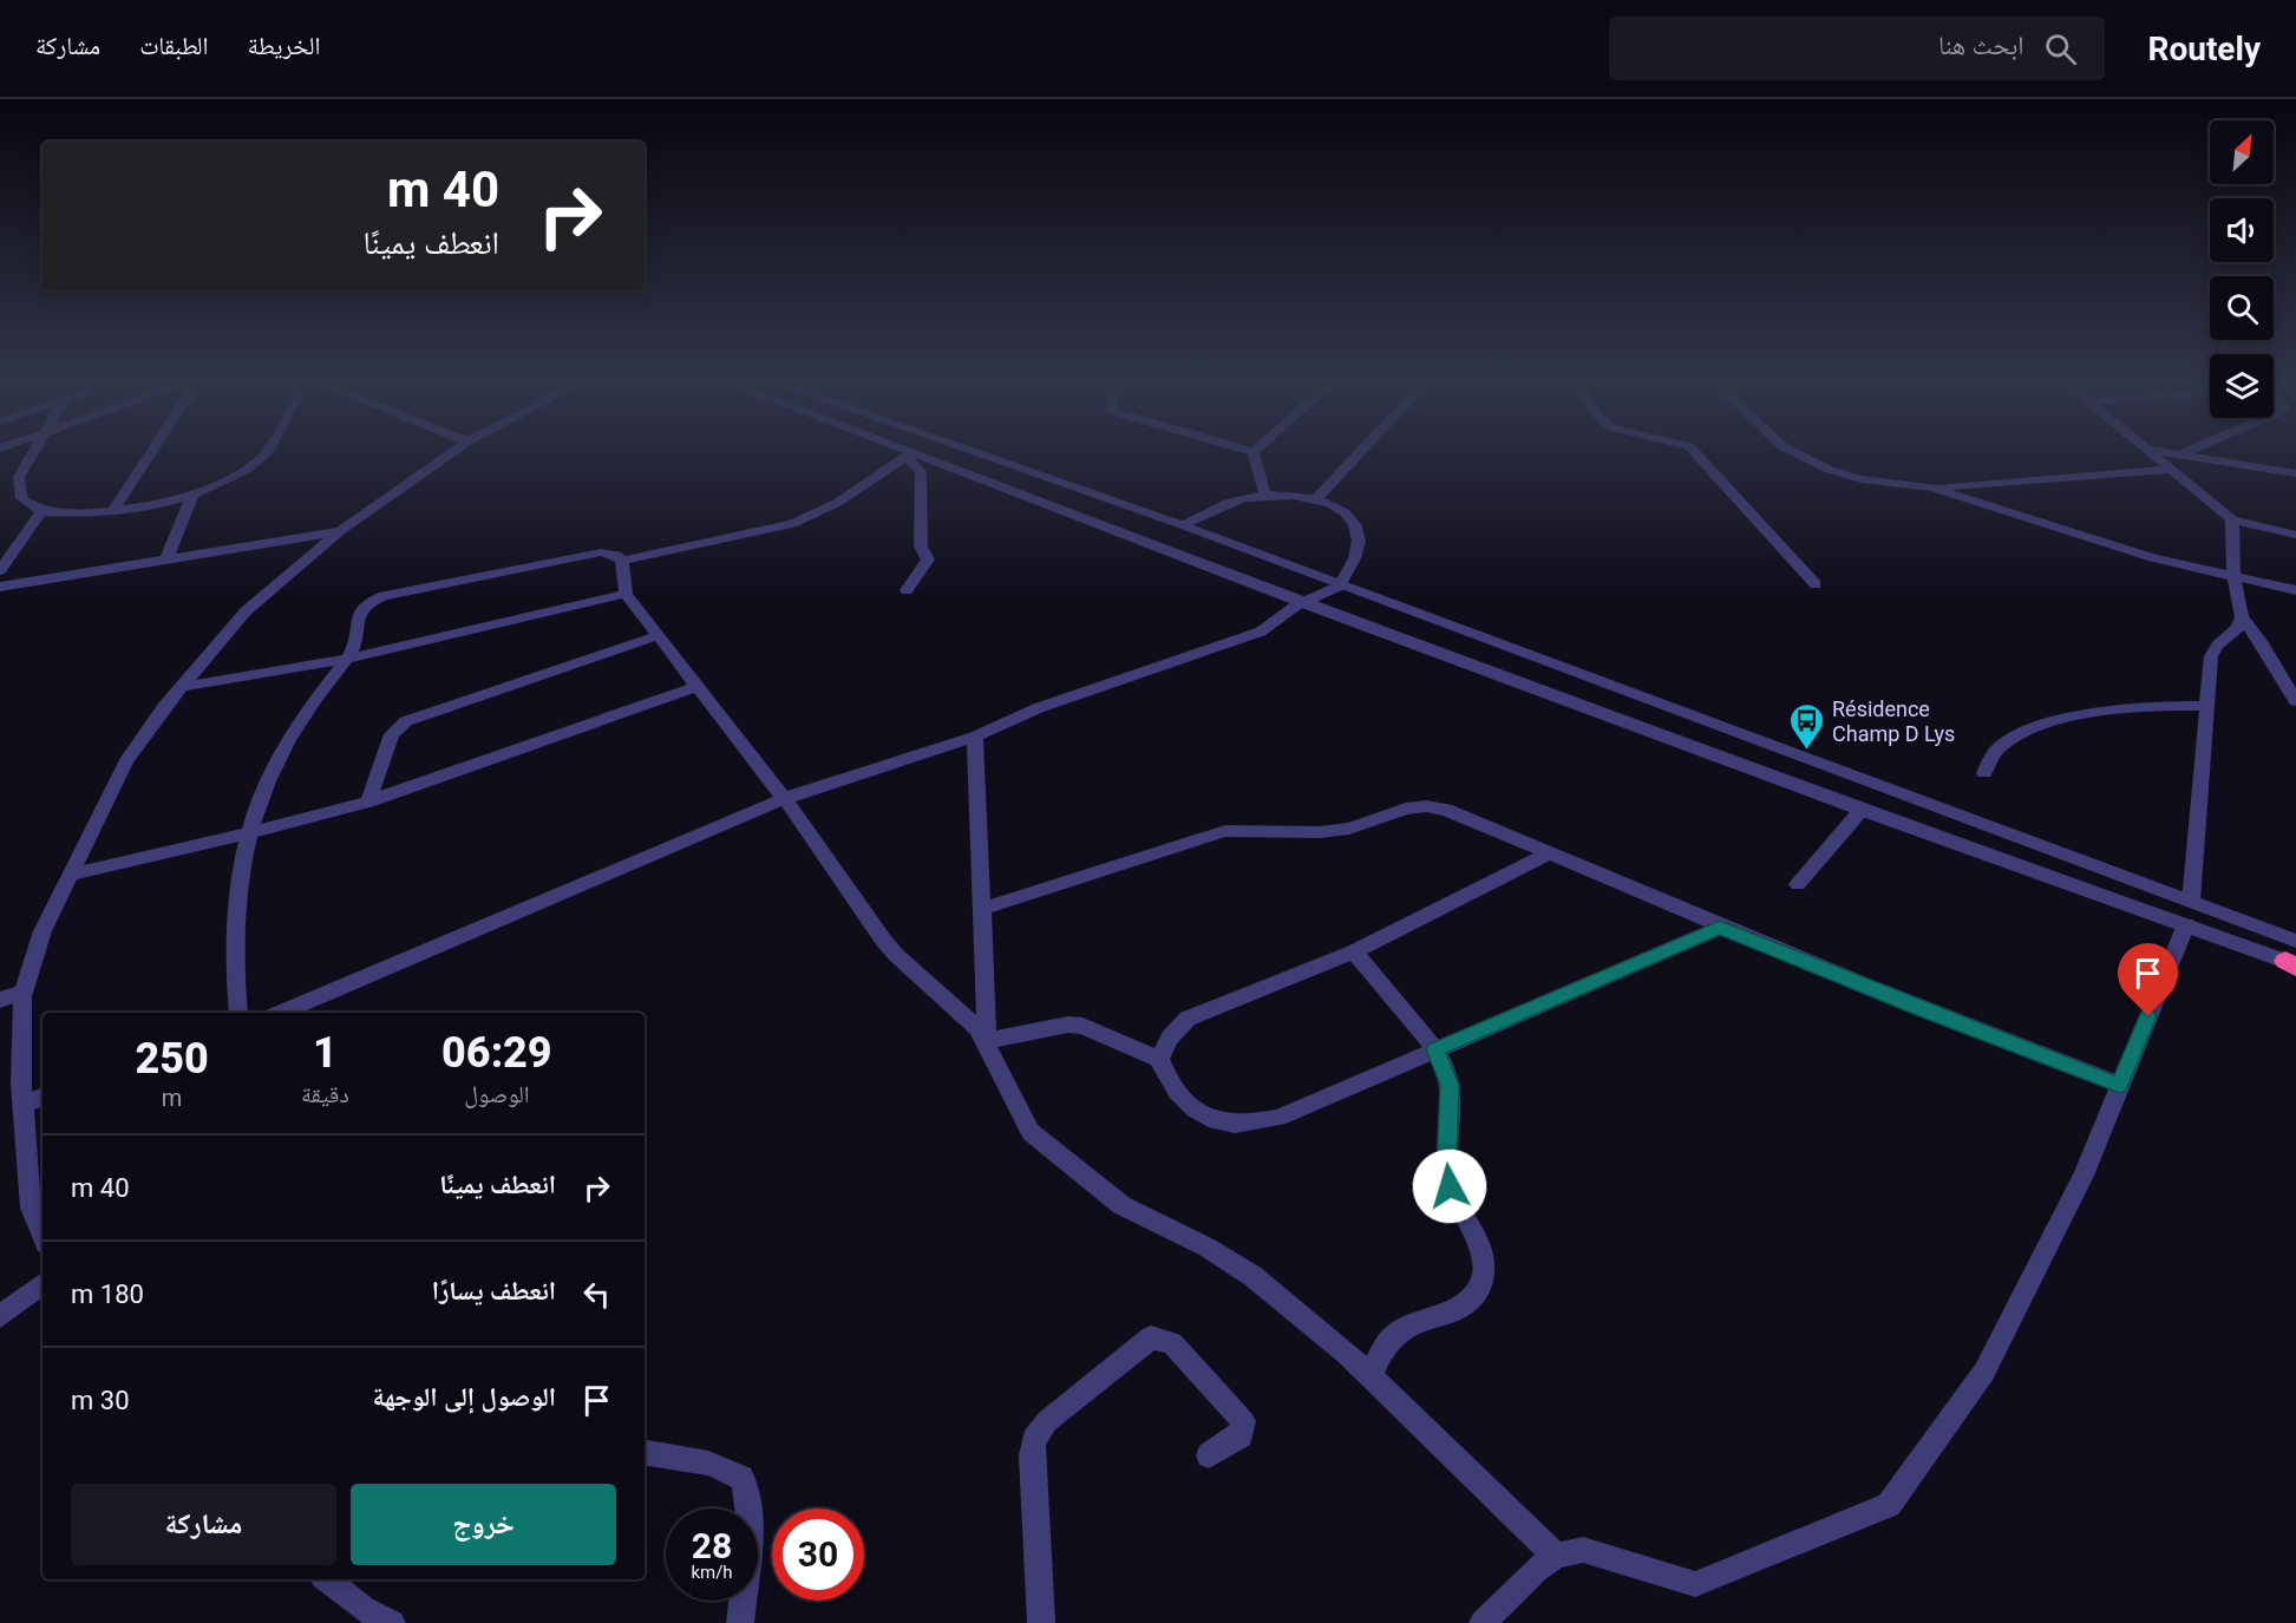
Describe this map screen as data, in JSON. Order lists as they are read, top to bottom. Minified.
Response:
{"places":{"bus stop":["Résidence Champ D Lys"]},"north":"top right","page":{"header":"Routely","search":"ابحث هنا","nav":["الخريطة","الطبقات","مشاركة"],"turn":["40 m","انعطف يمينًا"],"eta":["06:29","الوصول","1","دقيقة","250","m"],"list":[{"name":"انعطف يمينًا","value":"40 m"},{"name":"انعطف يسارًا","value":"180 m"},{"name":"الوصول إلى الوجهة","value":"30 m"}],"buttons":["خروج","مشاركة"],"speed":"28 km/h","limit":"30"}}
